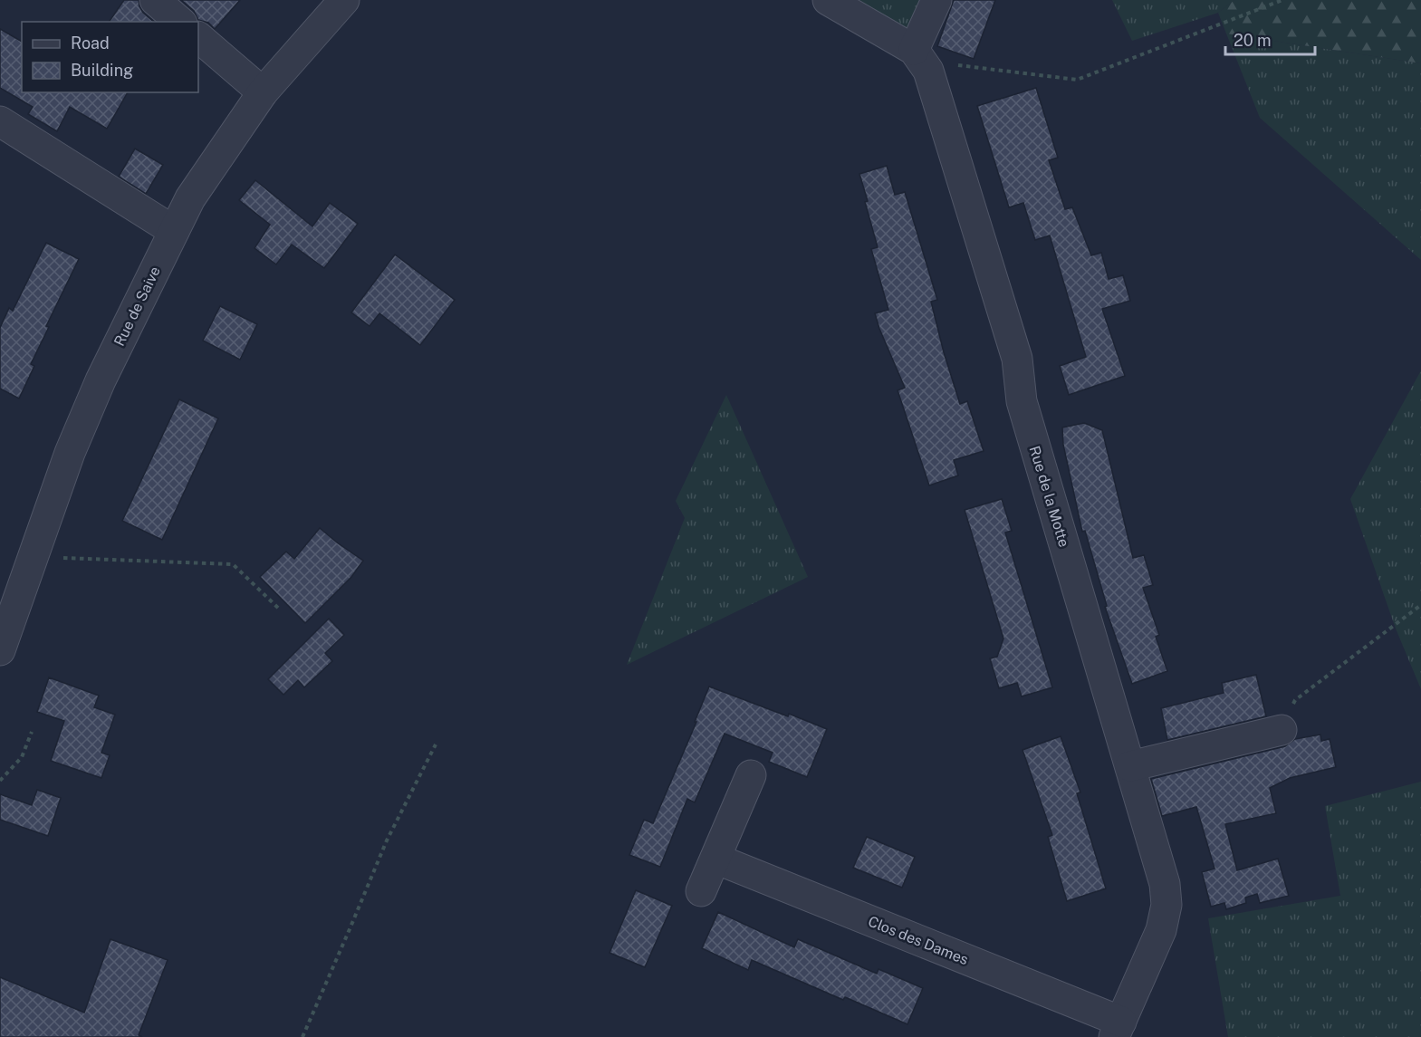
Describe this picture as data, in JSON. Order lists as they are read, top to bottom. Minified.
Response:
{"streets":{"street":["Rue de Saive","Rue de la Motte","Clos des Dames"]},"crossings":[["Rue de la Motte","Clos des Dames"]],"legend":["Road","Building"],"scale_bar":"20 m"}
